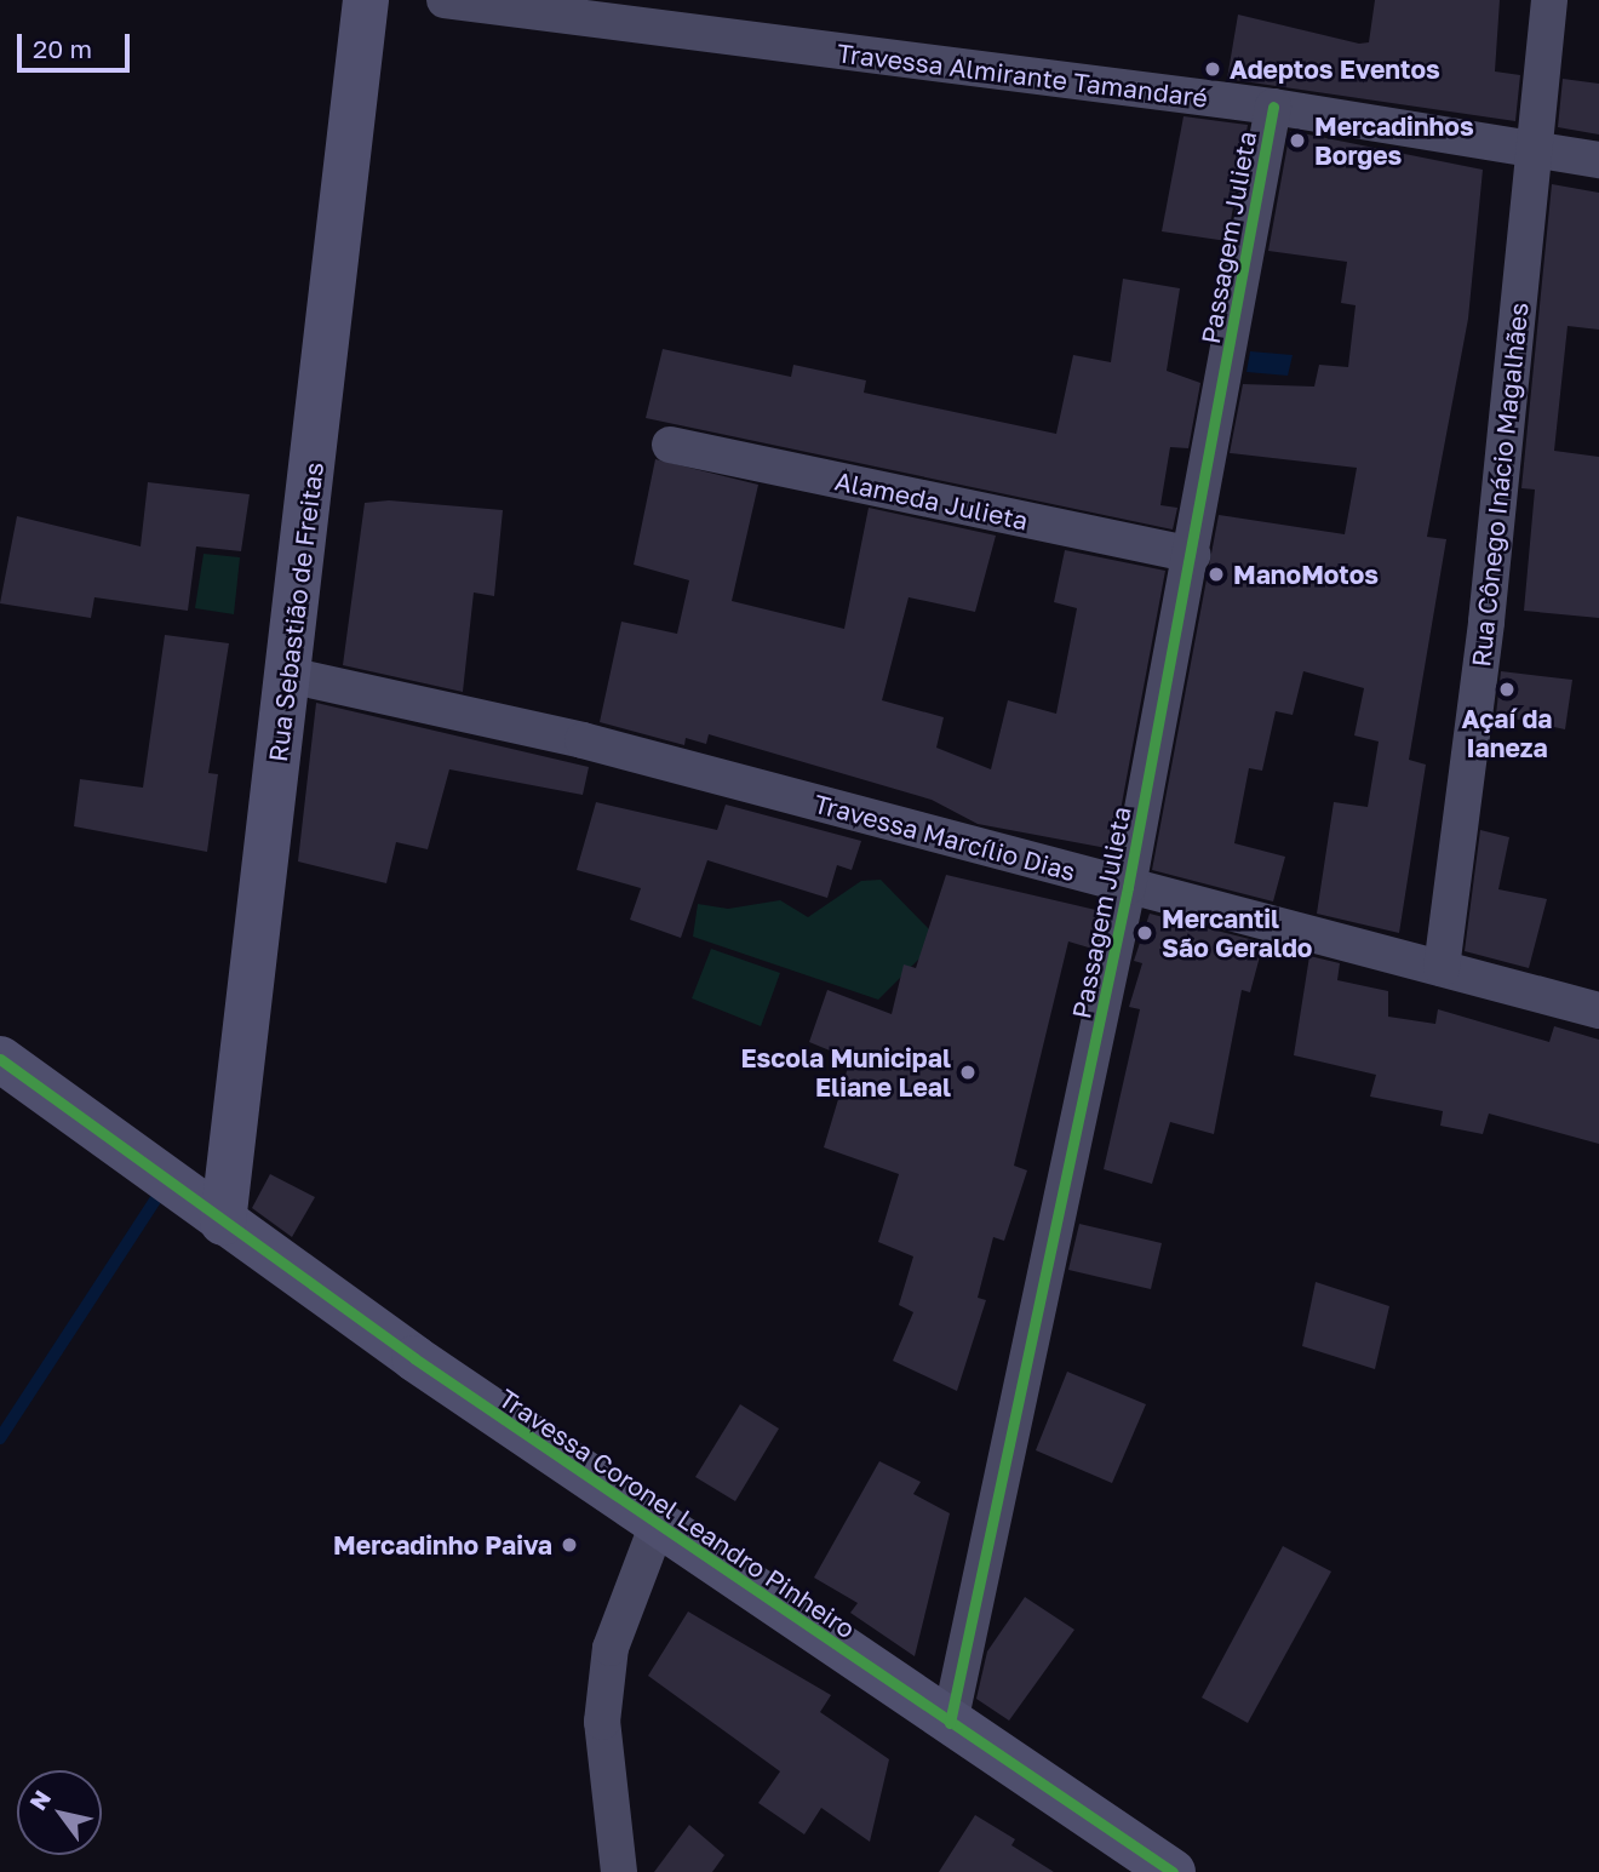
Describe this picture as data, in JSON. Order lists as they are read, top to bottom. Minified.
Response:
{"streets":{"street":["Travessa Almirante Tamandaré","Passagem Julieta","Rua Cônego Inácio Magalhães","Alameda Julieta","Rua Sebastião de Freitas","Travessa Marcílio Dias","Travessa Coronel Leandro Pinheiro"]},"crossings":[["Travessa Almirante Tamandaré","Passagem Julieta"],["Travessa Almirante Tamandaré","Rua Cônego Inácio Magalhães"],["Passagem Julieta","Alameda Julieta"],["Passagem Julieta","Travessa Marcílio Dias"],["Passagem Julieta","Travessa Coronel Leandro Pinheiro"],["Rua Cônego Inácio Magalhães","Travessa Marcílio Dias"],["Rua Sebastião de Freitas","Travessa Marcílio Dias"],["Rua Sebastião de Freitas","Travessa Coronel Leandro Pinheiro"]],"places":["Adeptos Eventos","Mercadinhos Borges","ManoMotos","Açaí da Ianeza","Mercantil São Geraldo","Escola Municipal Eliane Leal","Mercadinho Paiva"],"scale_bar":"20 m","north":"top left"}
